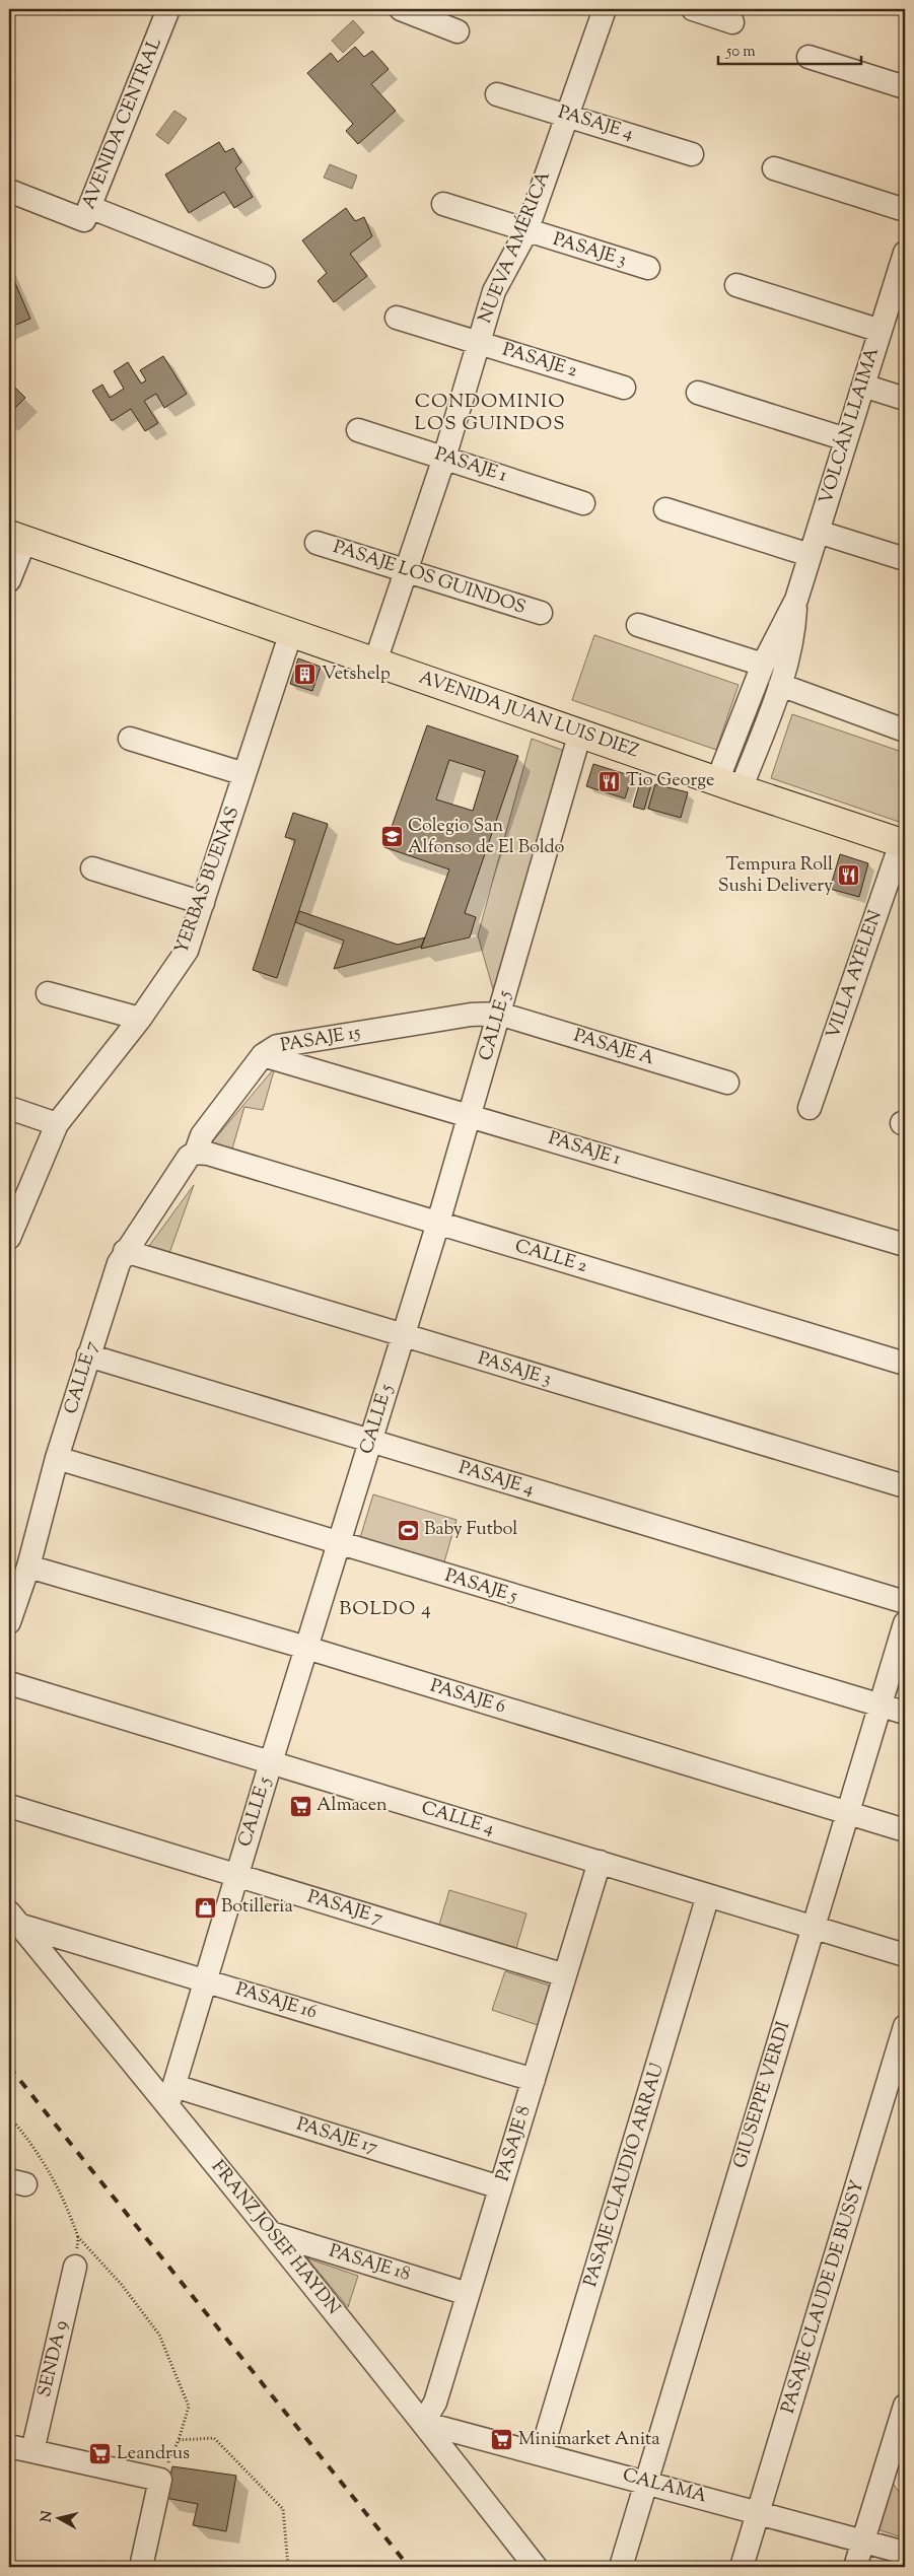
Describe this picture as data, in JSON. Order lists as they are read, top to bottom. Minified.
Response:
{"streets":{"main road":["AVENIDA JUAN LUIS DIEZ"],"street":["AVENIDA CENTRAL","PASAJE 4","NUEVA AMÉRICA","PASAJE 3","PASAJE 2","VOLCÁN LLAIMA","PASAJE 1","PASAJE LOS GUINDOS","YERBAS BUENAS","VILLA AYELEN","CALLE 5","PASAJE 15","PASAJE A","CALLE 2","CALLE 7","PASAJE 5","PASAJE 6","CALLE 4","PASAJE 7","PASAJE 16","GIUSEPPE VERDI","PASAJE 17","PASAJE 8","PASAJE CLAUDIO ARRAU","FRANZ JOSEF HAYDN","PASAJE 18","PASAJE CLAUDE DE BUSSY","SENDA 9","CALAMA"]},"crossings":[["PASAJE 4","NUEVA AMÉRICA"],["PASAJE 4","CALLE 5"],["PASAJE 4","CALLE 7"],["NUEVA AMÉRICA","PASAJE 3"],["NUEVA AMÉRICA","PASAJE 2"],["NUEVA AMÉRICA","PASAJE 1"],["NUEVA AMÉRICA","PASAJE LOS GUINDOS"],["NUEVA AMÉRICA","AVENIDA JUAN LUIS DIEZ"],["PASAJE 3","CALLE 5"],["PASAJE 3","CALLE 7"],["VOLCÁN LLAIMA","AVENIDA JUAN LUIS DIEZ"],["PASAJE 1","CALLE 5"],["PASAJE 1","PASAJE 15"],["AVENIDA JUAN LUIS DIEZ","YERBAS BUENAS"],["AVENIDA JUAN LUIS DIEZ","VILLA AYELEN"],["AVENIDA JUAN LUIS DIEZ","CALLE 5"],["CALLE 5","PASAJE 15"],["CALLE 5","PASAJE A"],["CALLE 5","CALLE 2"],["CALLE 5","PASAJE 5"],["CALLE 5","PASAJE 6"],["CALLE 5","CALLE 4"],["CALLE 5","PASAJE 7"],["CALLE 5","PASAJE 16"],["CALLE 5","PASAJE 17"],["CALLE 5","FRANZ JOSEF HAYDN"],["PASAJE 15","PASAJE A"],["PASAJE 15","CALLE 2"],["PASAJE 15","CALLE 7"],["CALLE 2","CALLE 7"],["CALLE 7","PASAJE 5"],["CALLE 7","PASAJE 6"],["PASAJE 5","GIUSEPPE VERDI"],["PASAJE 6","GIUSEPPE VERDI"],["CALLE 4","GIUSEPPE VERDI"],["CALLE 4","PASAJE 8"],["CALLE 4","PASAJE CLAUDIO ARRAU"],["PASAJE 7","PASAJE 8"],["PASAJE 16","PASAJE 8"],["PASAJE 16","FRANZ JOSEF HAYDN"],["GIUSEPPE VERDI","CALAMA"],["PASAJE 17","PASAJE 8"],["PASAJE 17","FRANZ JOSEF HAYDN"],["PASAJE 8","FRANZ JOSEF HAYDN"],["PASAJE 8","PASAJE 18"],["PASAJE 8","CALAMA"],["PASAJE CLAUDIO ARRAU","CALAMA"],["FRANZ JOSEF HAYDN","PASAJE 18"],["FRANZ JOSEF HAYDN","CALAMA"],["PASAJE CLAUDE DE BUSSY","CALAMA"]],"districts":["CONDOMINIO LOS GUINDOS","BOLDO 4"],"places":{"building":["Vetshelp"],"restaurant":["Tio George","Tempura Roll Sushi Delivery"],"school or university":["Colegio San Alfonso de El Boldo"],"sports":["Baby Futbol"],"supermarket":["Almacen","Minimarket Anita","Leandrus"],"shop":["Botilleria"]},"scale_bar":"50 m","north":"left"}
